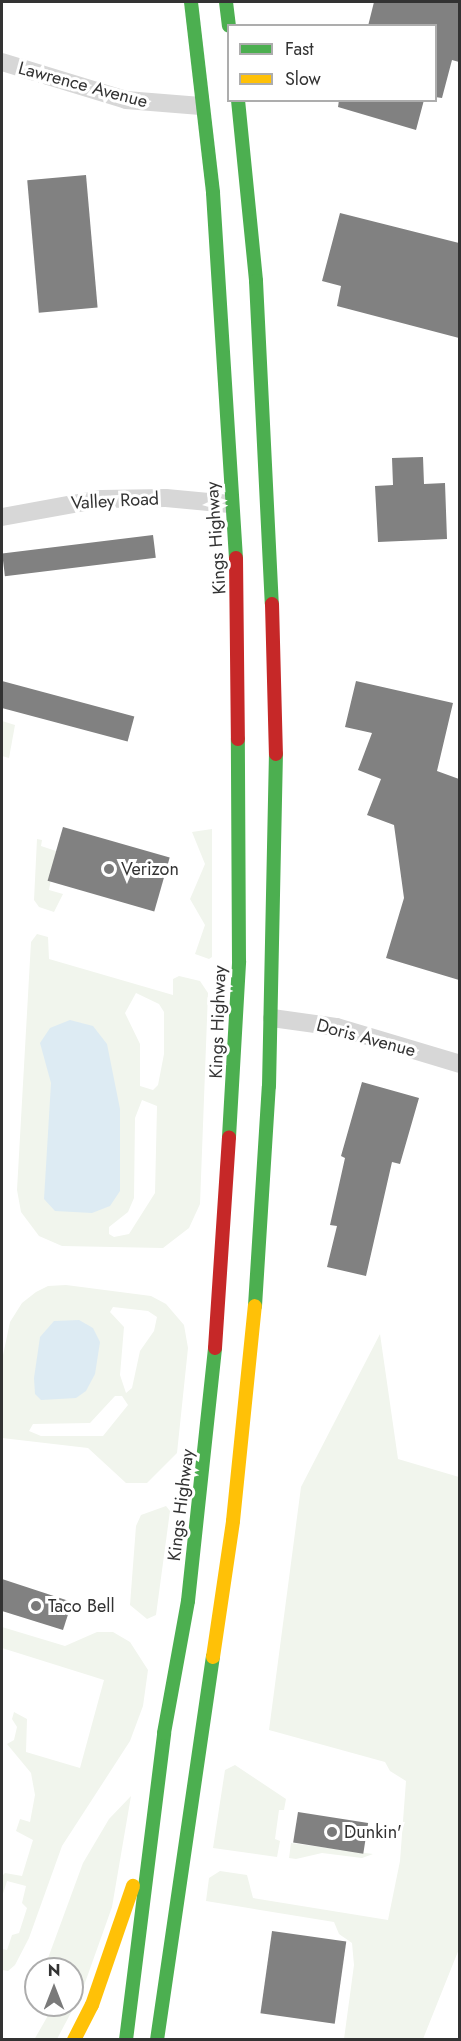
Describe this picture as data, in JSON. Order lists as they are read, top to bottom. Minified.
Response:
{"streets":{"main road":["Kings Highway"],"street":["Lawrence Avenue","Valley Road","Doris Avenue"]},"crossings":[["Lawrence Avenue","Kings Highway"],["Valley Road","Kings Highway"]],"places":["Verizon","Taco Bell","Dunkin'"],"legend":["Fast","Slow"],"north":"top"}
